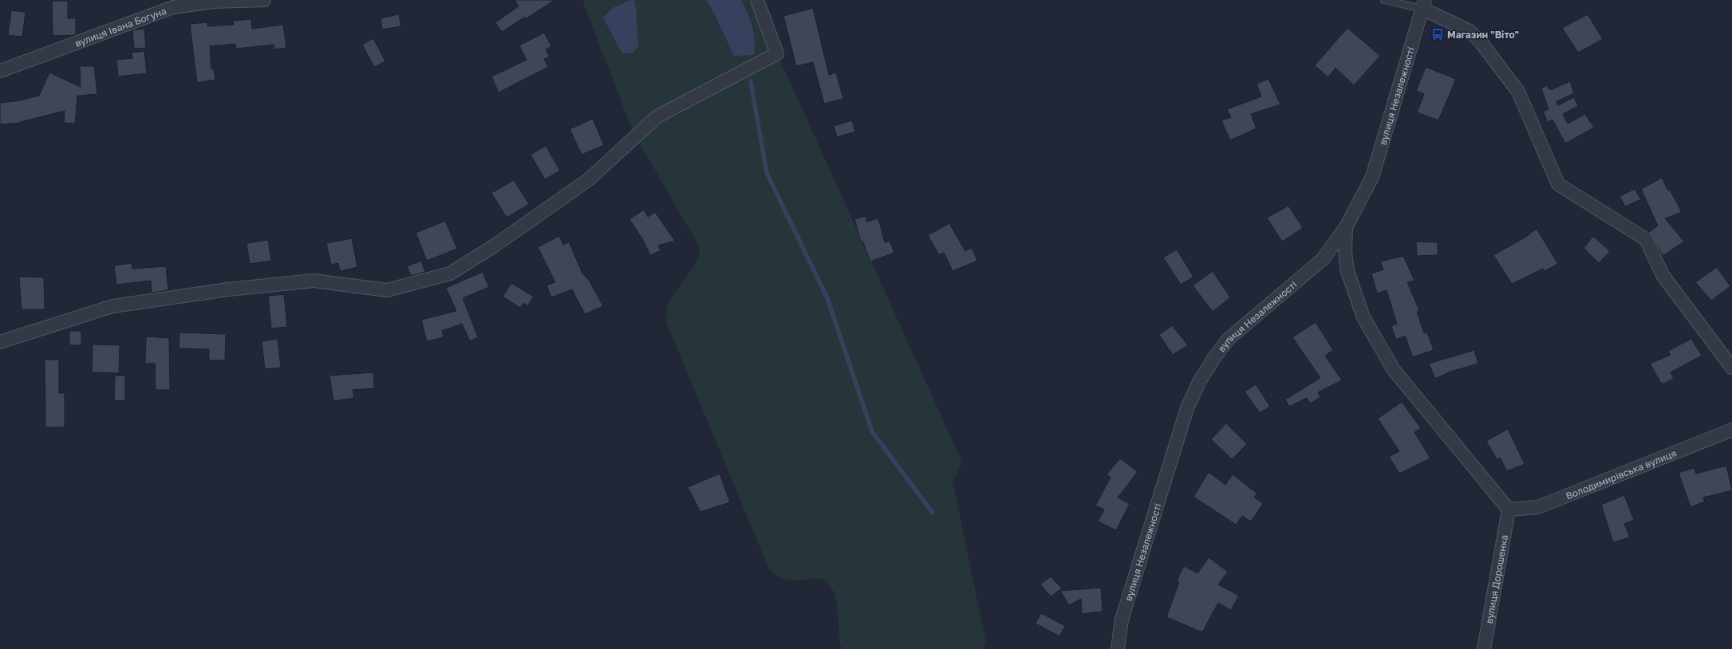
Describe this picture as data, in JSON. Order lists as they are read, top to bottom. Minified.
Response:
{"streets":{"street":["вулиця Івана Богуна","вулиця Незалежності","Володимирівська вулиця","вулиця Дорошенка"]},"crossings":[["Володимирівська вулиця","вулиця Дорошенка"]],"places":{"bus stop":["Магазин \"Віто\""]}}
